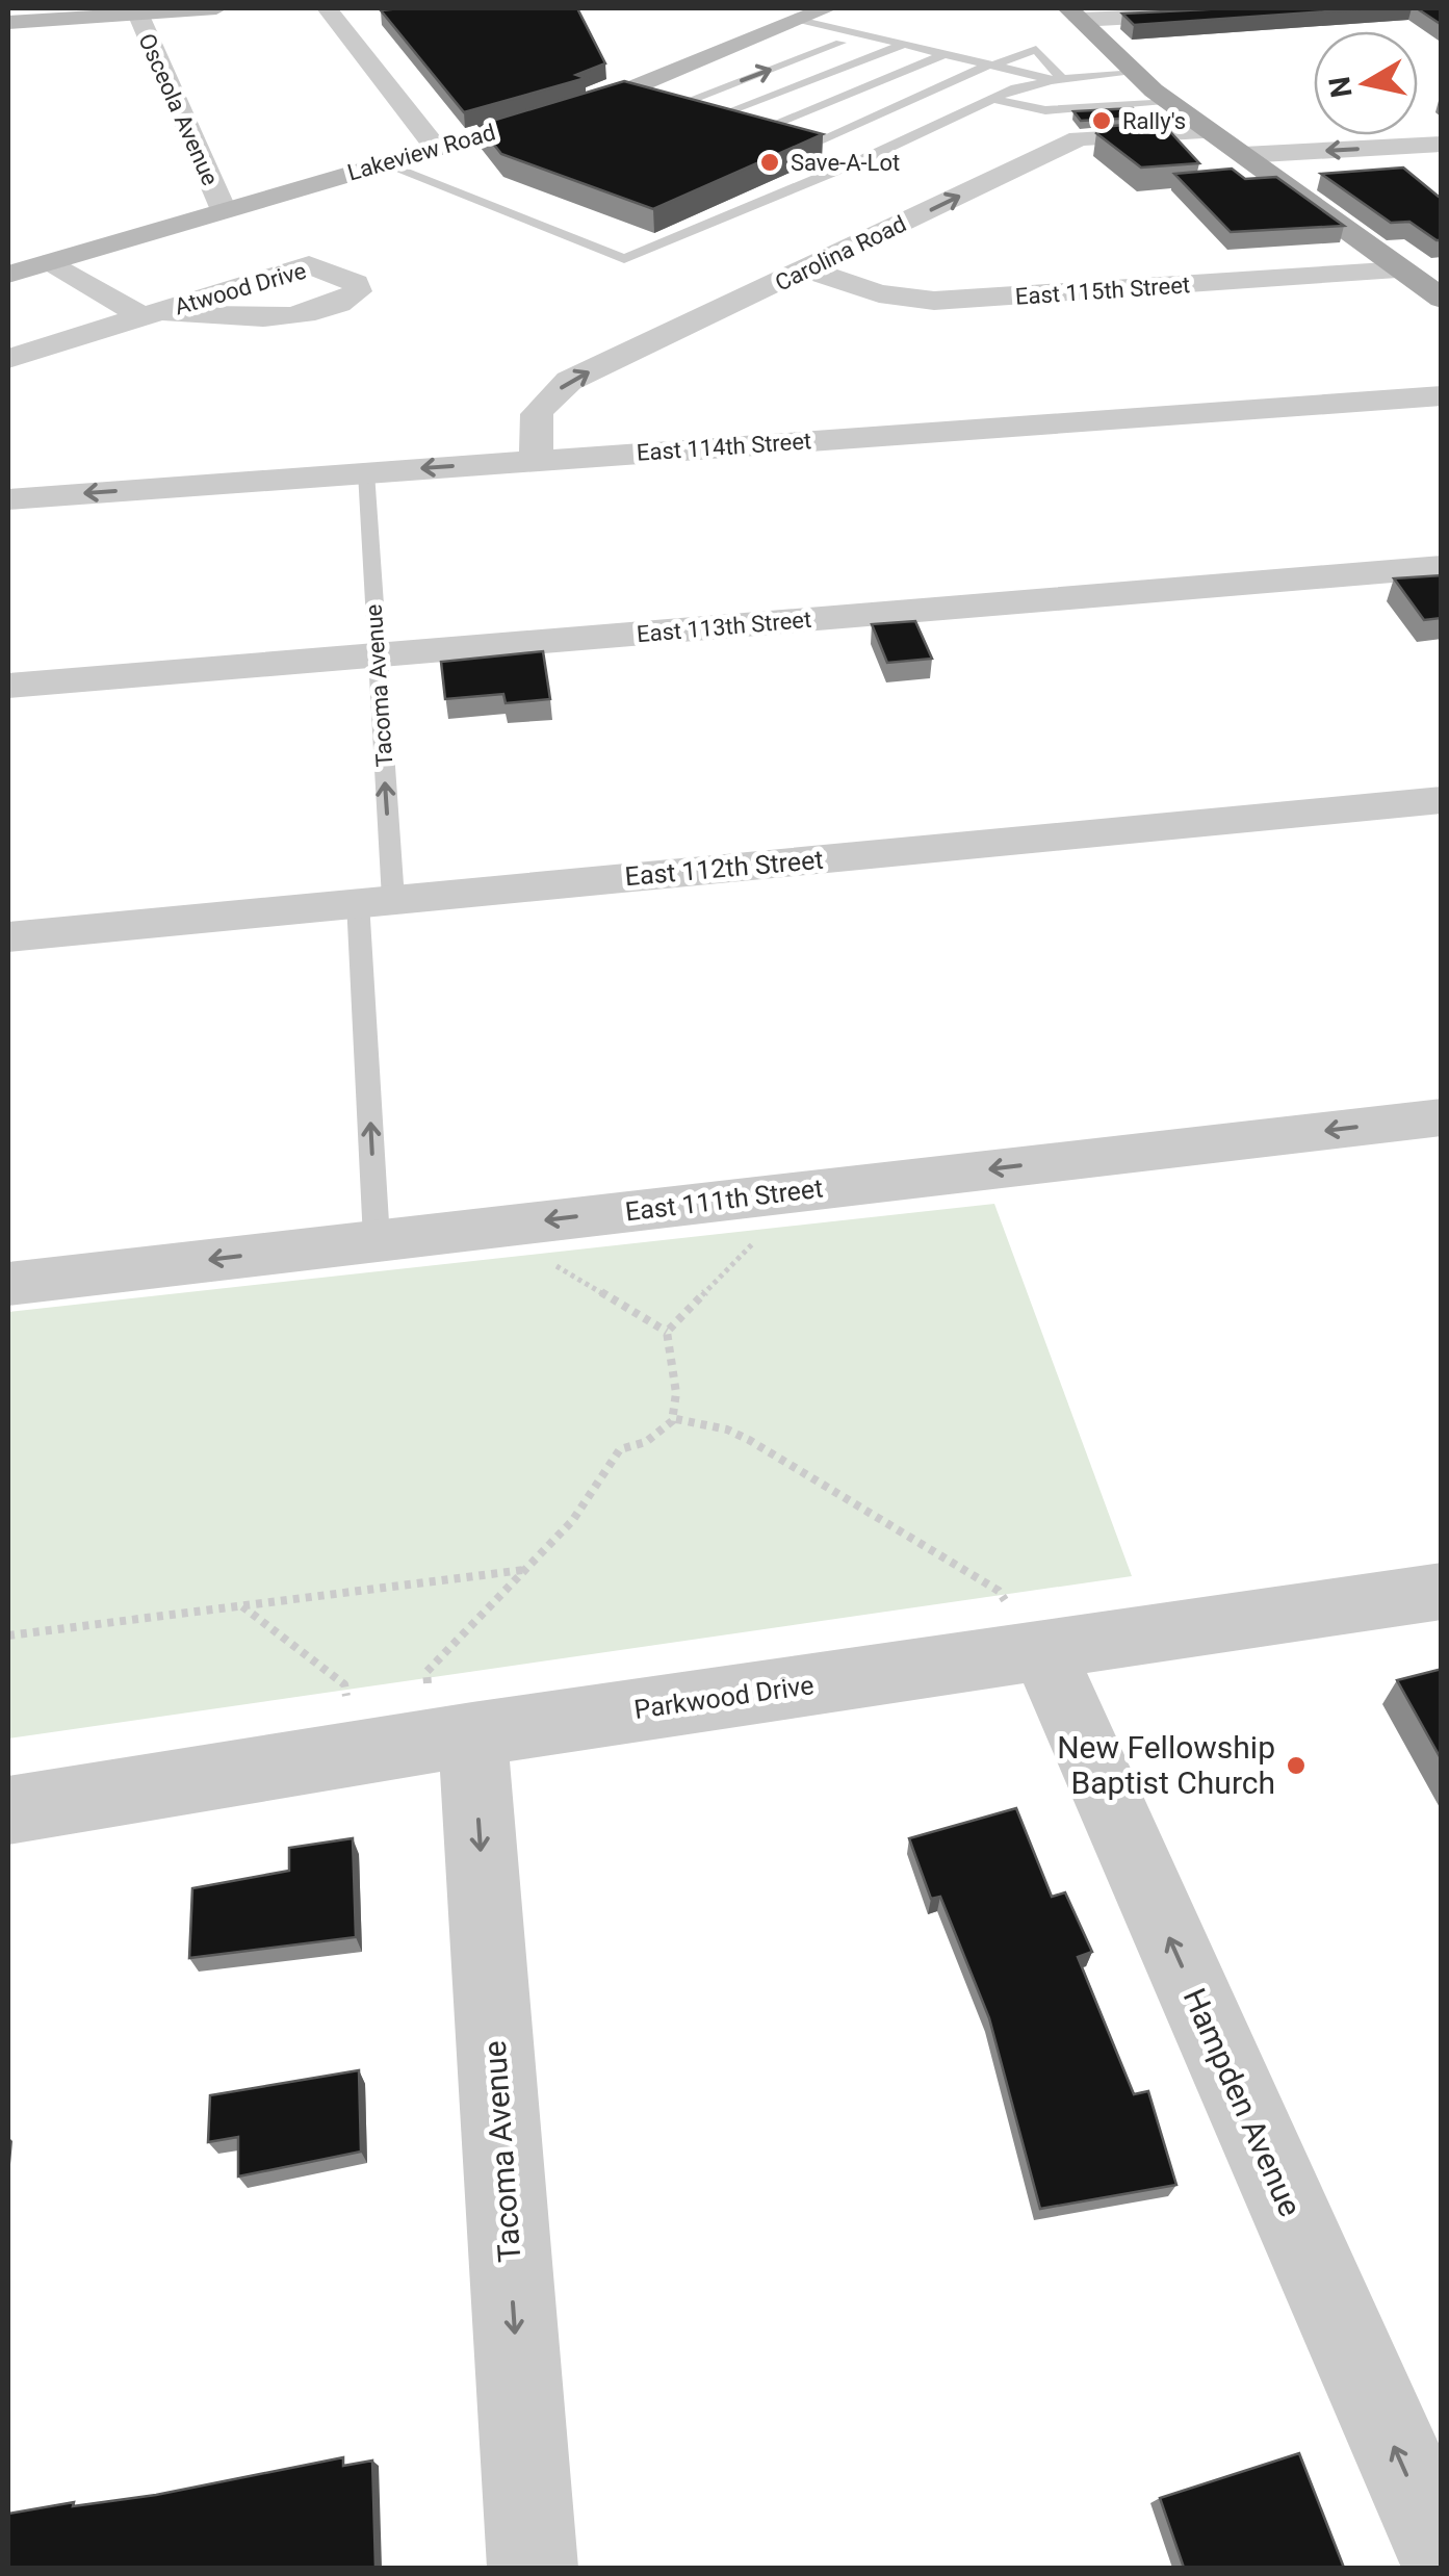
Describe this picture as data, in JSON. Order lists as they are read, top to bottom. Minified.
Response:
{"streets":{"street":["Osceola Avenue","Lakeview Road","Carolina Road","Atwood Drive","East 115th Street","East 114th Street","East 113th Street","Tacoma Avenue","East 112th Street","East 111th Street","Parkwood Drive","Hampden Avenue"]},"crossings":[["Osceola Avenue","Lakeview Road"],["Lakeview Road","Atwood Drive"],["Carolina Road","East 115th Street"],["Carolina Road","East 114th Street"],["East 114th Street","Tacoma Avenue"],["East 113th Street","Tacoma Avenue"],["Tacoma Avenue","East 112th Street"],["Tacoma Avenue","East 111th Street"],["Tacoma Avenue","Parkwood Drive"],["Parkwood Drive","Hampden Avenue"]],"one_way":["Carolina Road","East 111th Street","Hampden Avenue"],"places":["Rally's","Save-A-Lot","New Fellowship Baptist Church"],"north":"left"}
